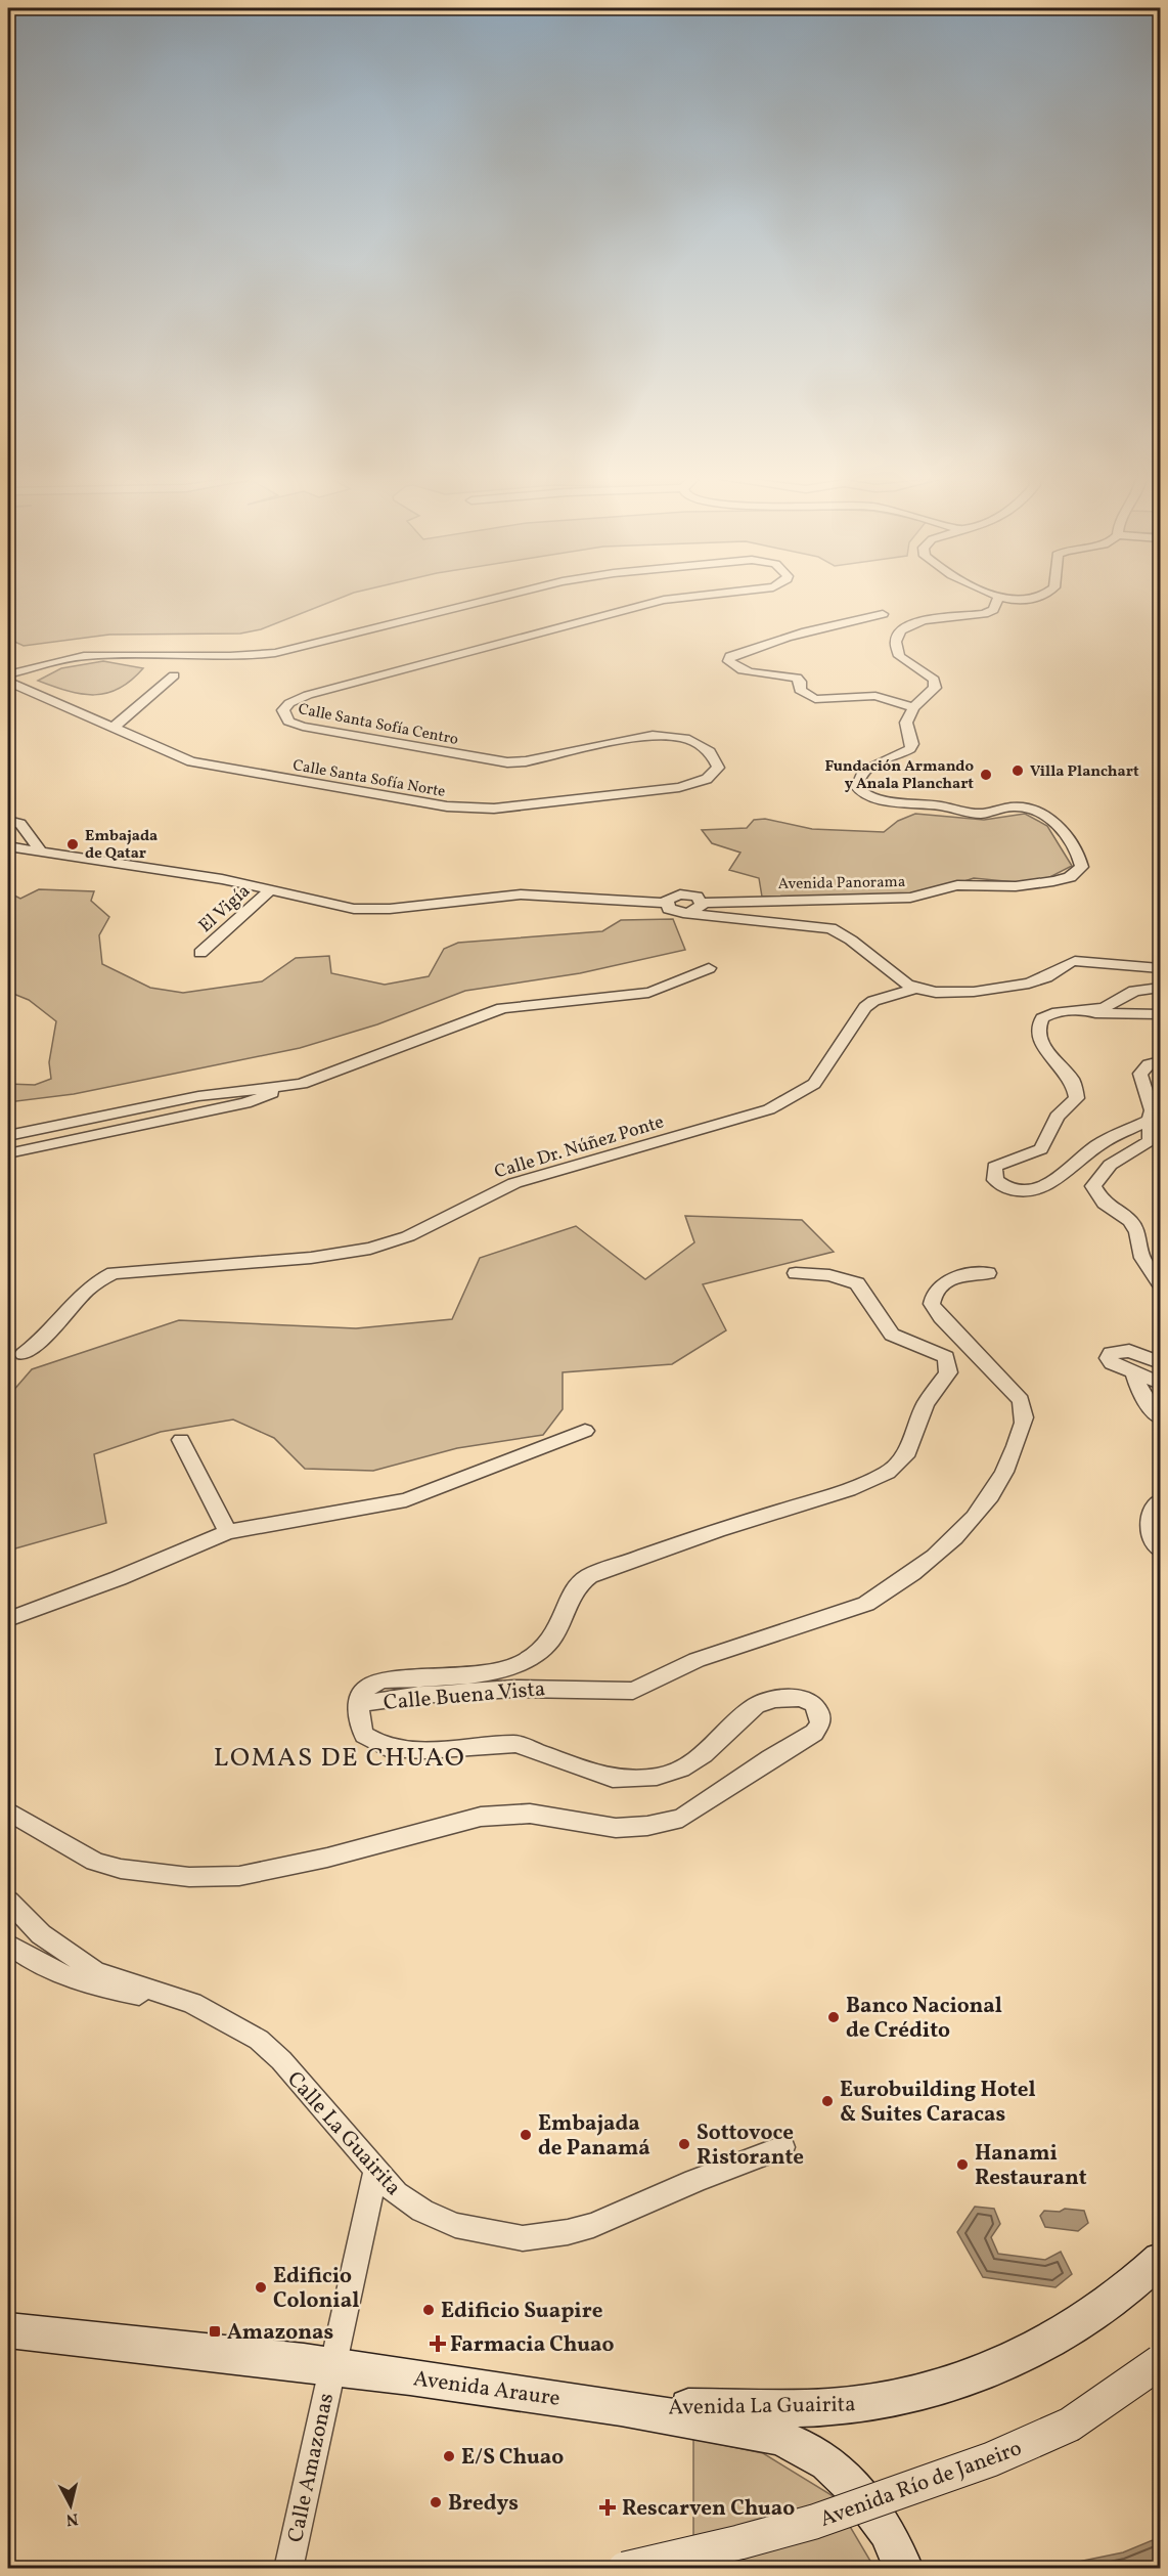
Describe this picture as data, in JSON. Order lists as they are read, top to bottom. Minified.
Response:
{"streets":{"street":["Calle Santa Sofía Centro","Calle Santa Sofía Norte","Avenida Panorama","El Vigía","Calle Dr. Núñez Ponte","Calle Buena Vista","Calle La Guairita","Avenida Araure","Avenida La Guairita","Calle Amazonas","Avenida Río de Janeiro"]},"crossings":[["Calle Santa Sofía Centro","Calle Santa Sofía Norte"],["Calle La Guairita","Calle Amazonas"],["Avenida Araure","Avenida La Guairita"],["Avenida Araure","Calle Amazonas"]],"districts":["LOMAS DE CHUAO"],"places":{"other":["Villa Planchart","Fundación Armando y Anala Planchart","Embajada de Qatar","Banco Nacional de Crédito","Eurobuilding Hotel & Suites Caracas","Embajada de Panamá","Sottovoce Ristorante","Hanami Restaurant","Edificio Colonial","Edificio Suapire","E/S Chuao","Bredys"],"transit":["Amazonas"],"health":["Farmacia Chuao","Rescarven Chuao"]},"north":"bottom"}
